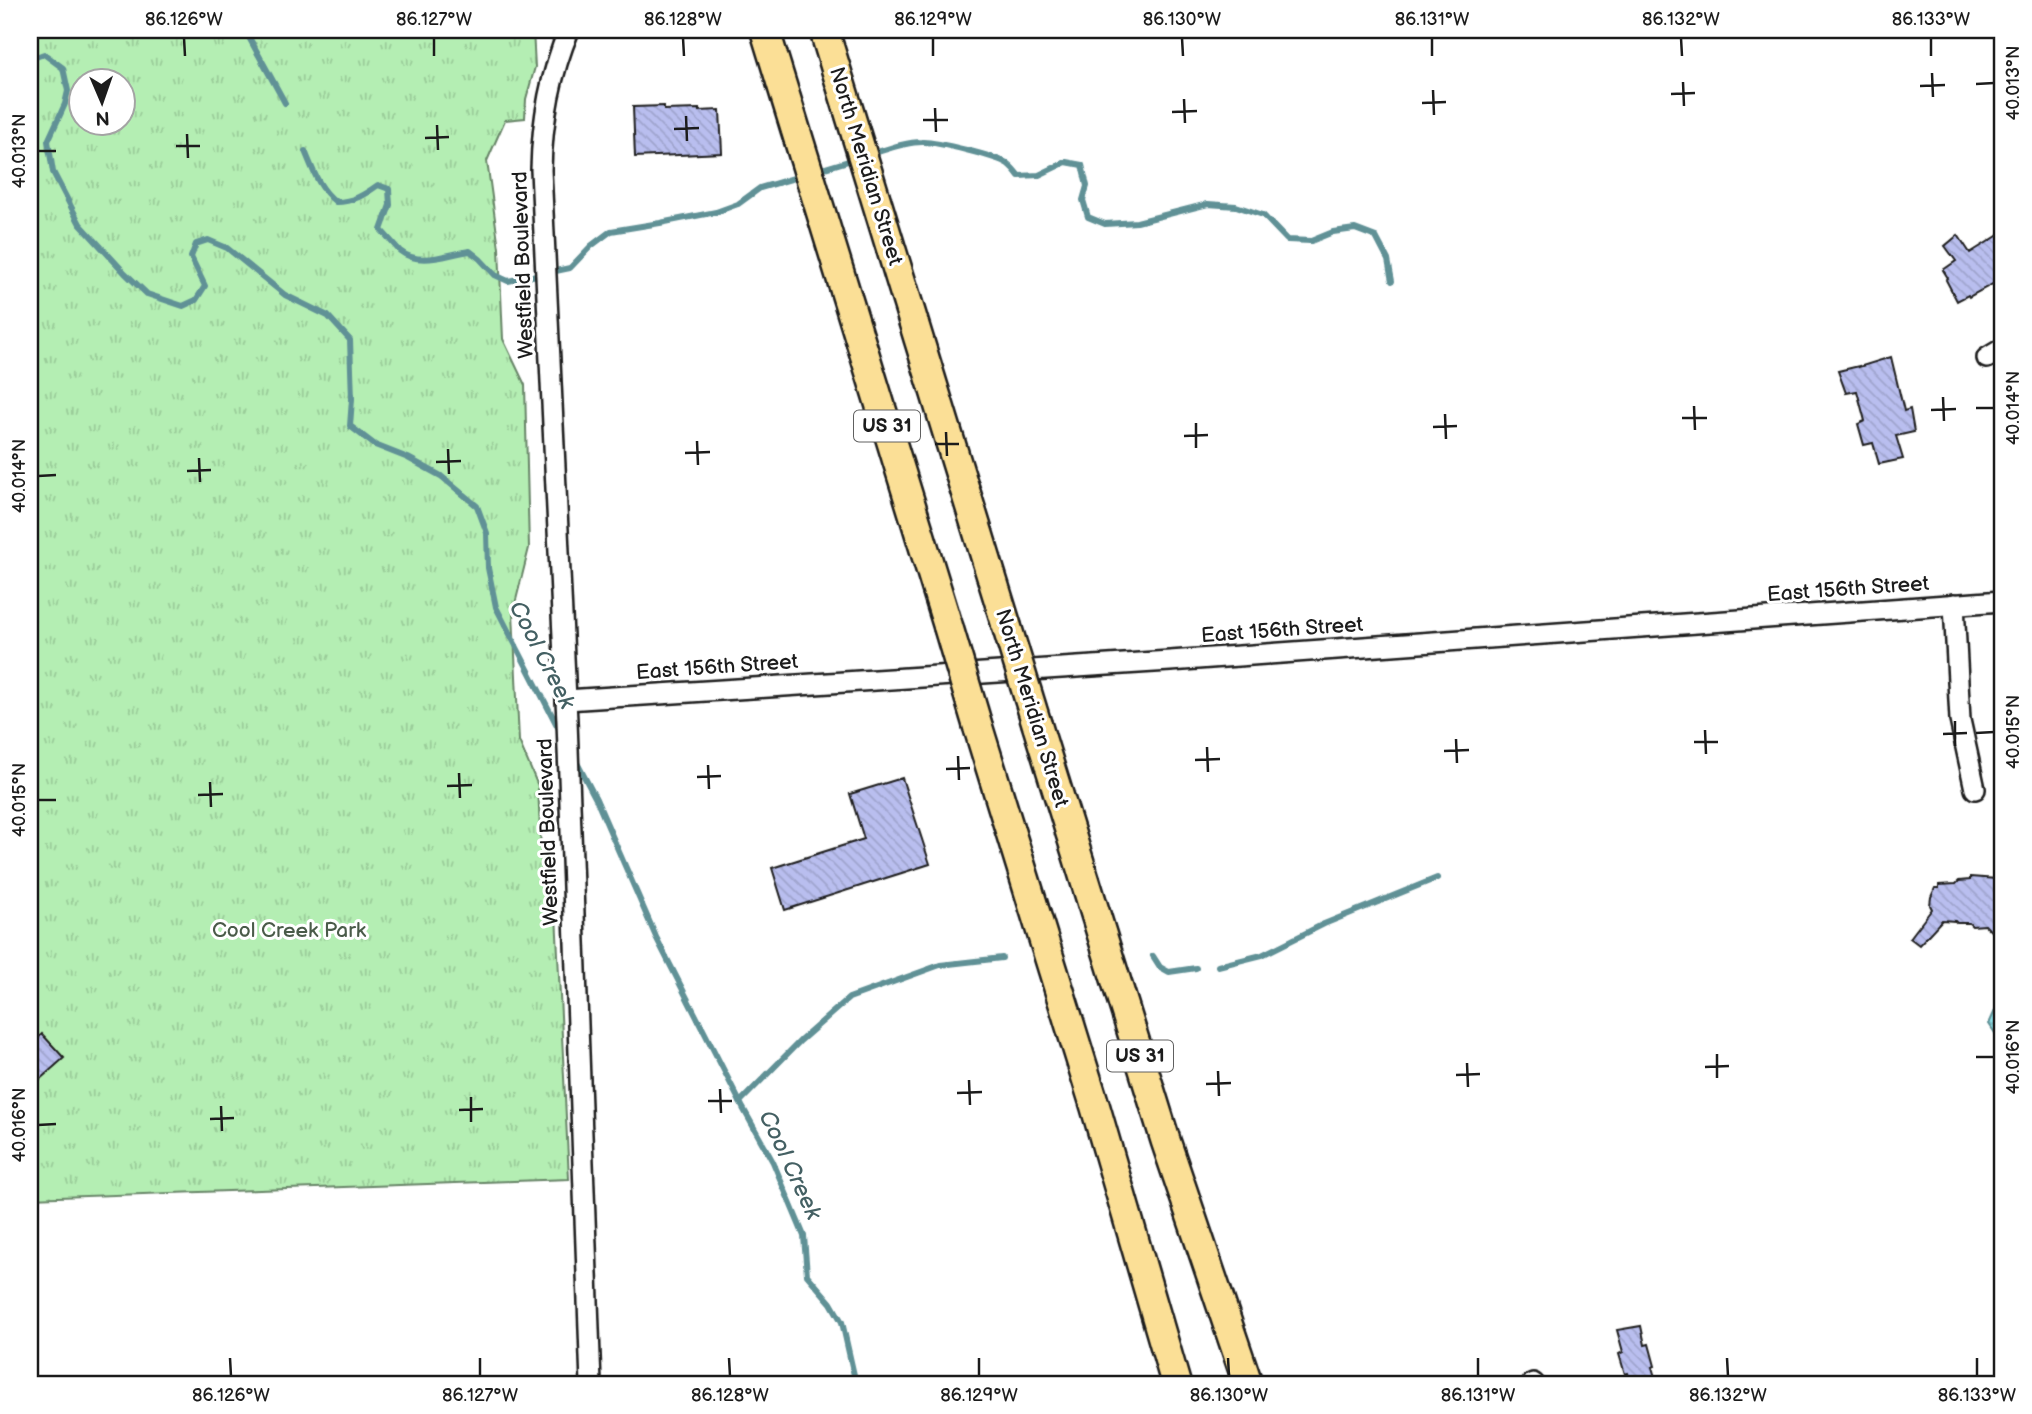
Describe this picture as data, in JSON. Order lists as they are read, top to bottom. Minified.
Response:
{"streets":{"highway":["North Meridian Street","US 31"],"street":["Westfield Boulevard","East 156th Street"]},"crossings":[["Westfield Boulevard","East 156th Street"]],"water":["Cool Creek"],"parks":["Cool Creek Park"],"north":"bottom","coordinates":["86.126°W","86.127°W","86.128°W","86.129°W","86.130°W","86.131°W","86.132°W","86.133°W","40.013°N","40.014°N","40.015°N","40.016°N"]}
